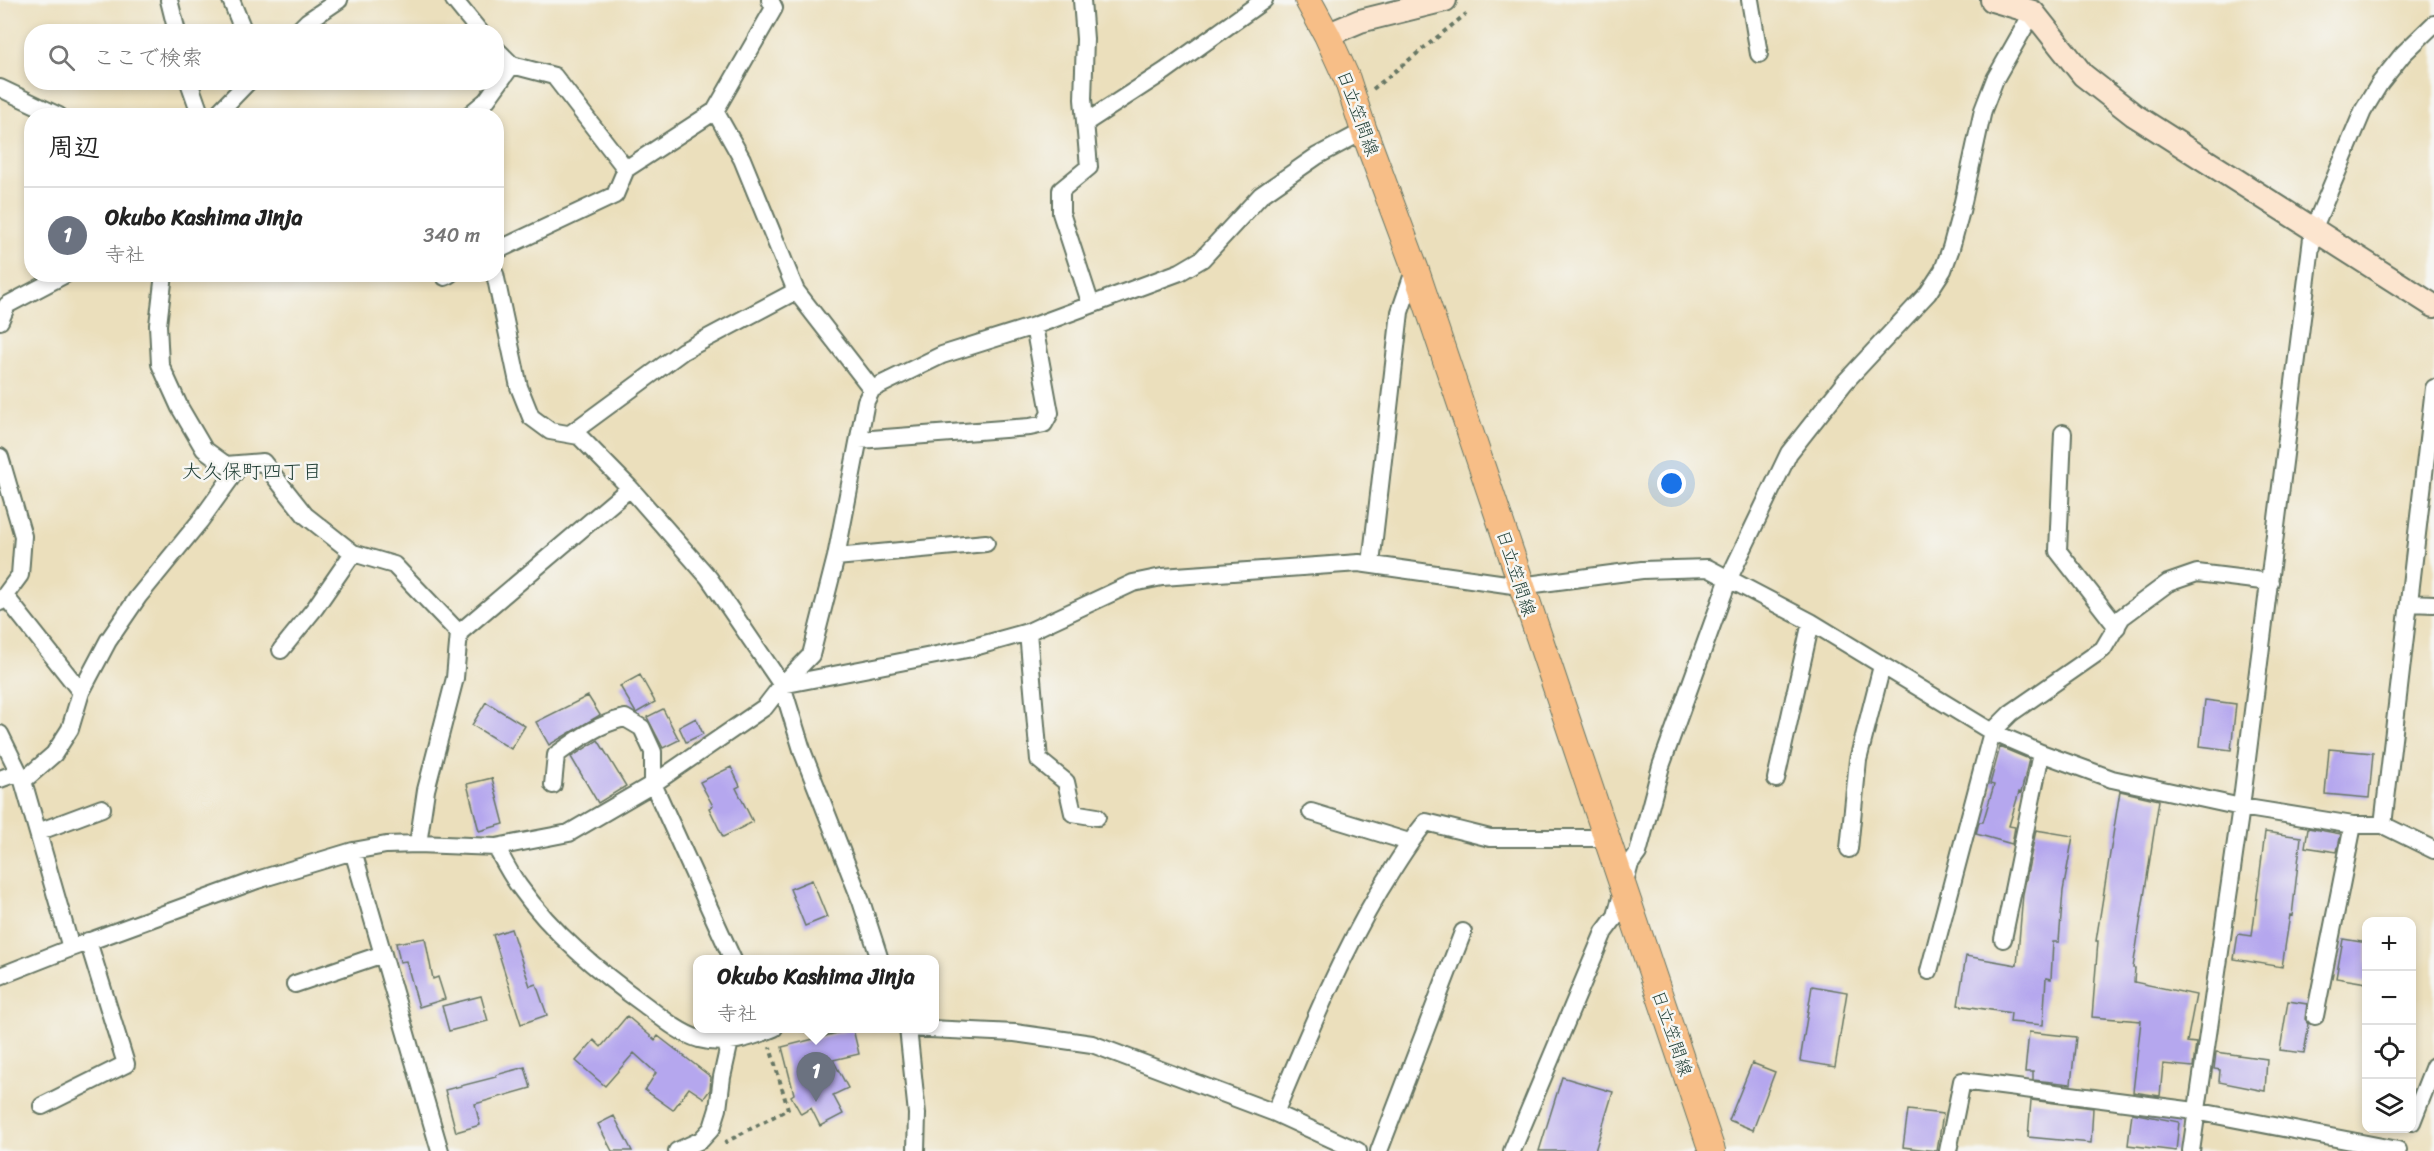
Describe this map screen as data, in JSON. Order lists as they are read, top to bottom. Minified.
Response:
{"streets":{"main road":["日立笠間線"]},"districts":["大久保町四丁目"],"page":{"search":"ここで検索","heading":"周辺","list":[{"mark":"1","name":"Okubo Kashima Jinja","note":"寺社","value":"340 m"}],"map_buttons":["+","−"],"popup":["Okubo Kashima Jinja","寺社"],"pins":"1"}}
